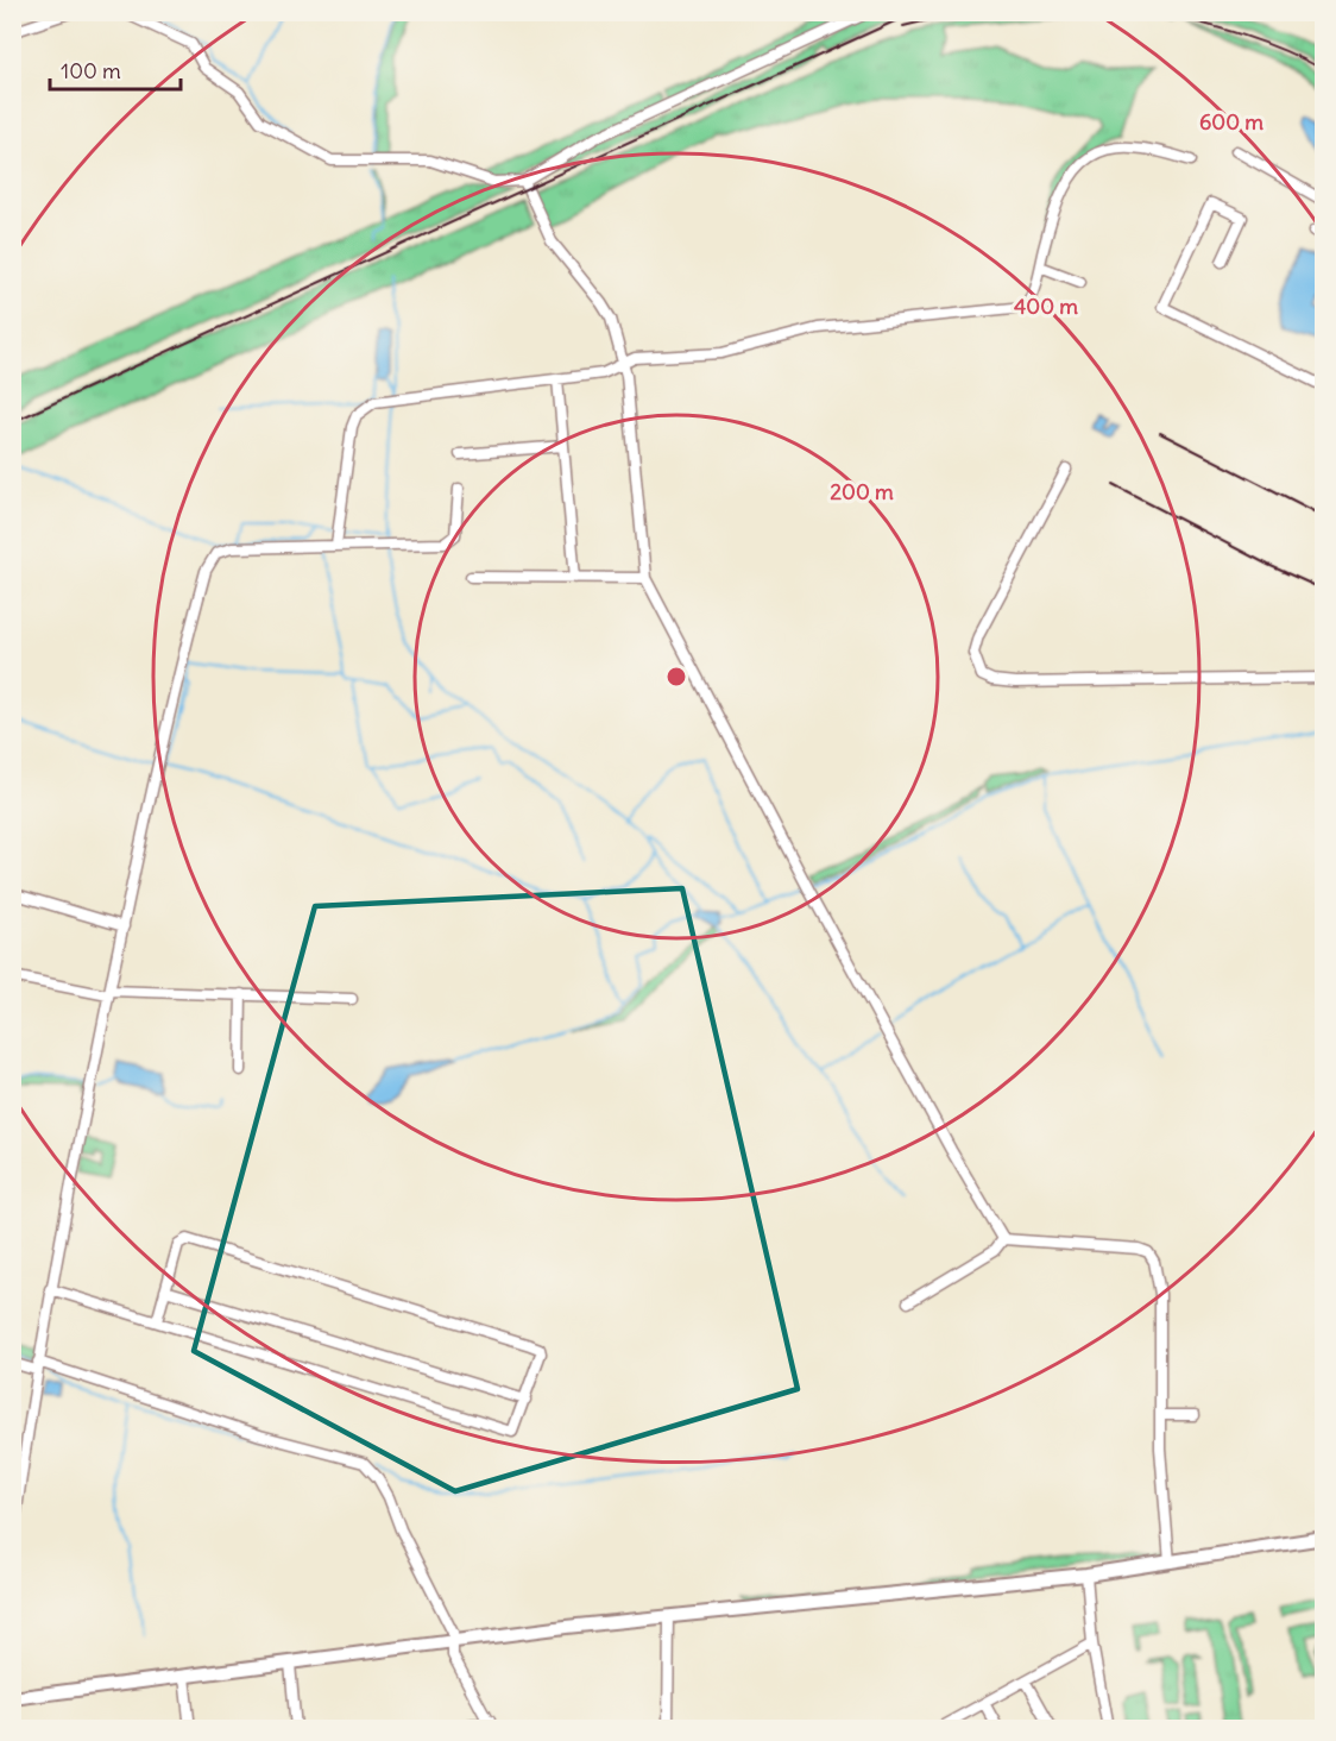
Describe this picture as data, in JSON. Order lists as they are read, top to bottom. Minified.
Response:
{"scale_bar":"100 m","rings":["600 m","400 m","200 m"]}
